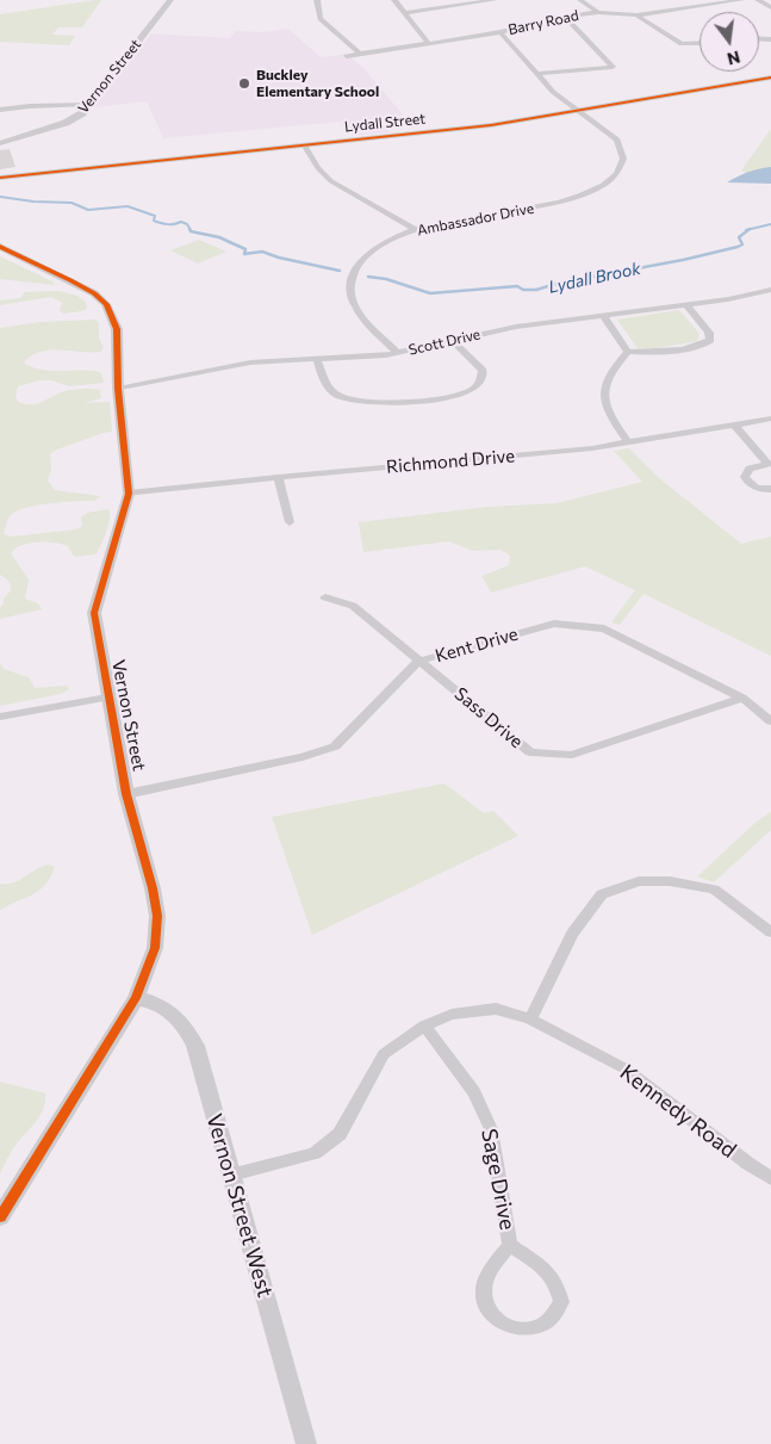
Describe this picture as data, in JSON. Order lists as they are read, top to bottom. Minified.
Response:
{"streets":{"street":["Barry Road","Vernon Street","Lydall Street","Ambassador Drive","Scott Drive","Richmond Drive","Kent Drive","Sass Drive","Kennedy Road","Sage Drive","Vernon Street West"]},"crossings":[["Barry Road","Ambassador Drive"],["Vernon Street","Scott Drive"],["Vernon Street","Richmond Drive"],["Vernon Street","Kent Drive"],["Vernon Street","Vernon Street West"],["Lydall Street","Ambassador Drive"],["Ambassador Drive","Scott Drive"],["Kent Drive","Sass Drive"],["Kennedy Road","Sage Drive"],["Kennedy Road","Vernon Street West"]],"water":["Lydall Brook"],"places":["Buckley Elementary School"],"north":"bottom"}
